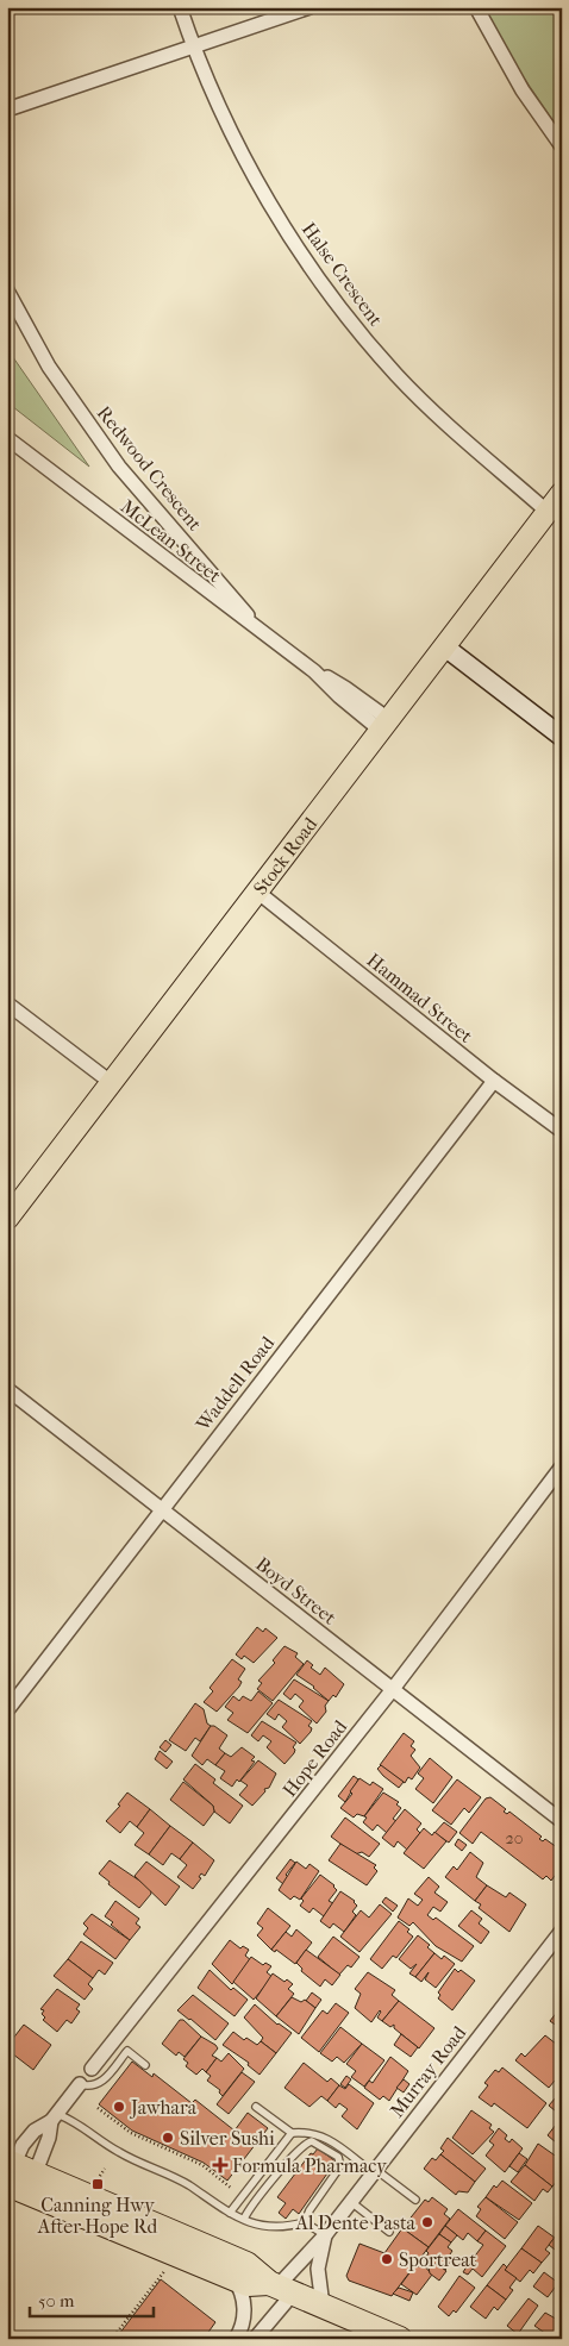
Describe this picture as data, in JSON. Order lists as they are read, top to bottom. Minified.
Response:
{"streets":{"main road":["Stock Road"],"street":["Halse Crescent","Redwood Crescent","McLean Street","Hammad Street","Waddell Road","Boyd Street","Hope Road","Murray Road"]},"crossings":[["Halse Crescent","Stock Road"],["Redwood Crescent","McLean Street"],["McLean Street","Stock Road"],["Stock Road","Hammad Street"],["Hammad Street","Waddell Road"],["Waddell Road","Boyd Street"],["Boyd Street","Hope Road"]],"places":{"other":["Jawhara","Silver Sushi","Al Dente Pasta","Sportreat"],"health":["Formula Pharmacy"],"transit":["Canning Hwy After Hope Rd"]},"house_numbers":["20"],"scale_bar":"50 m"}
